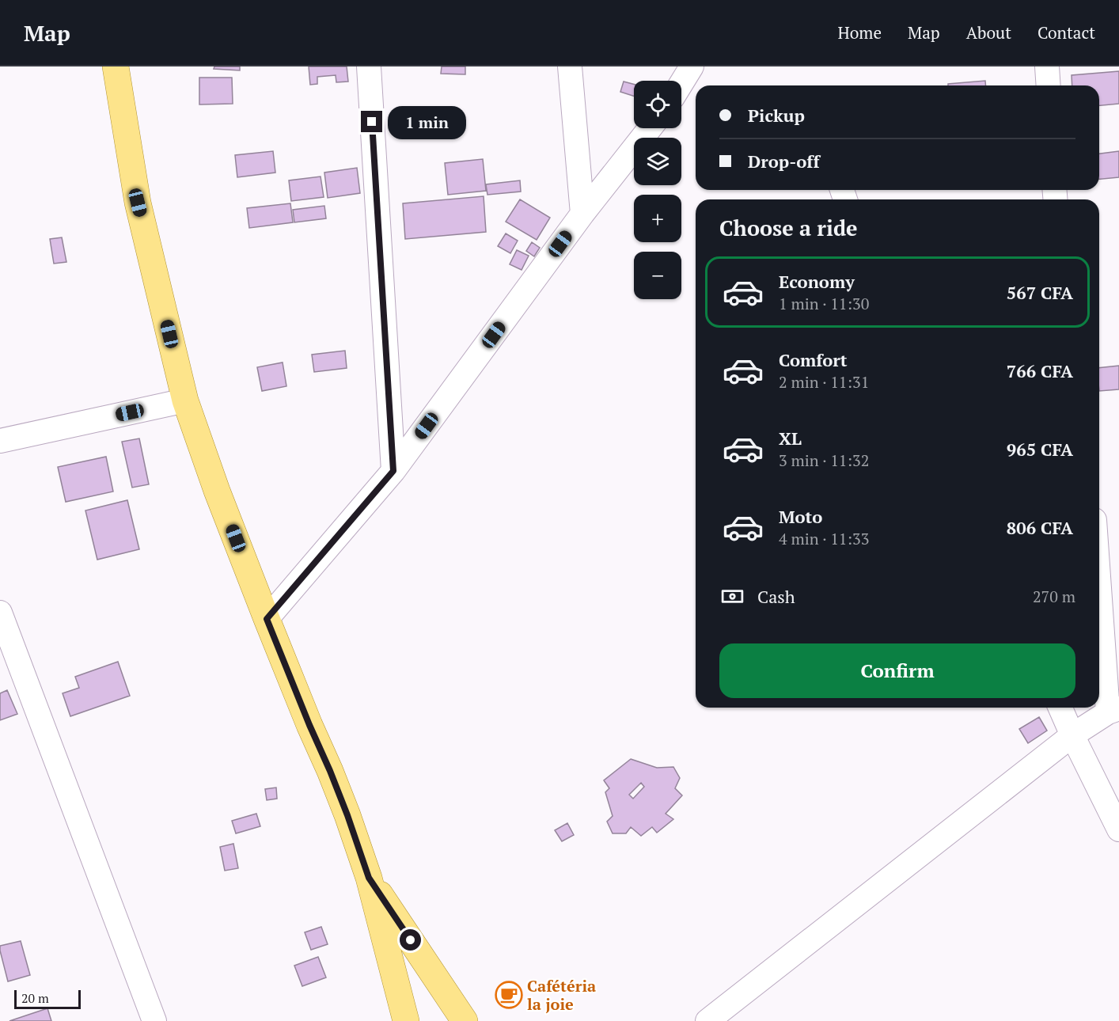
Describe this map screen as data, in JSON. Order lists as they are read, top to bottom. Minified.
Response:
{"places":{"cafe":["Cafétéria la joie"]},"scale_bar":"20 m","page":{"header":"Map","nav":["Home","Map","About","Contact"],"map_buttons":["+","−"],"banner":["Pickup","Drop-off"],"bubble":"1 min","heading":"Choose a ride","list":[{"name":"Economy","note":"1 min · 11:30","value":"567 CFA"},{"name":"Comfort","note":"2 min · 11:31","value":"766 CFA"},{"name":"XL","note":"3 min · 11:32","value":"965 CFA"},{"name":"Moto","note":"4 min · 11:33","value":"806 CFA"}],"pay":["Cash","270 m"],"buttons":"Confirm","scale":"20 m"}}
